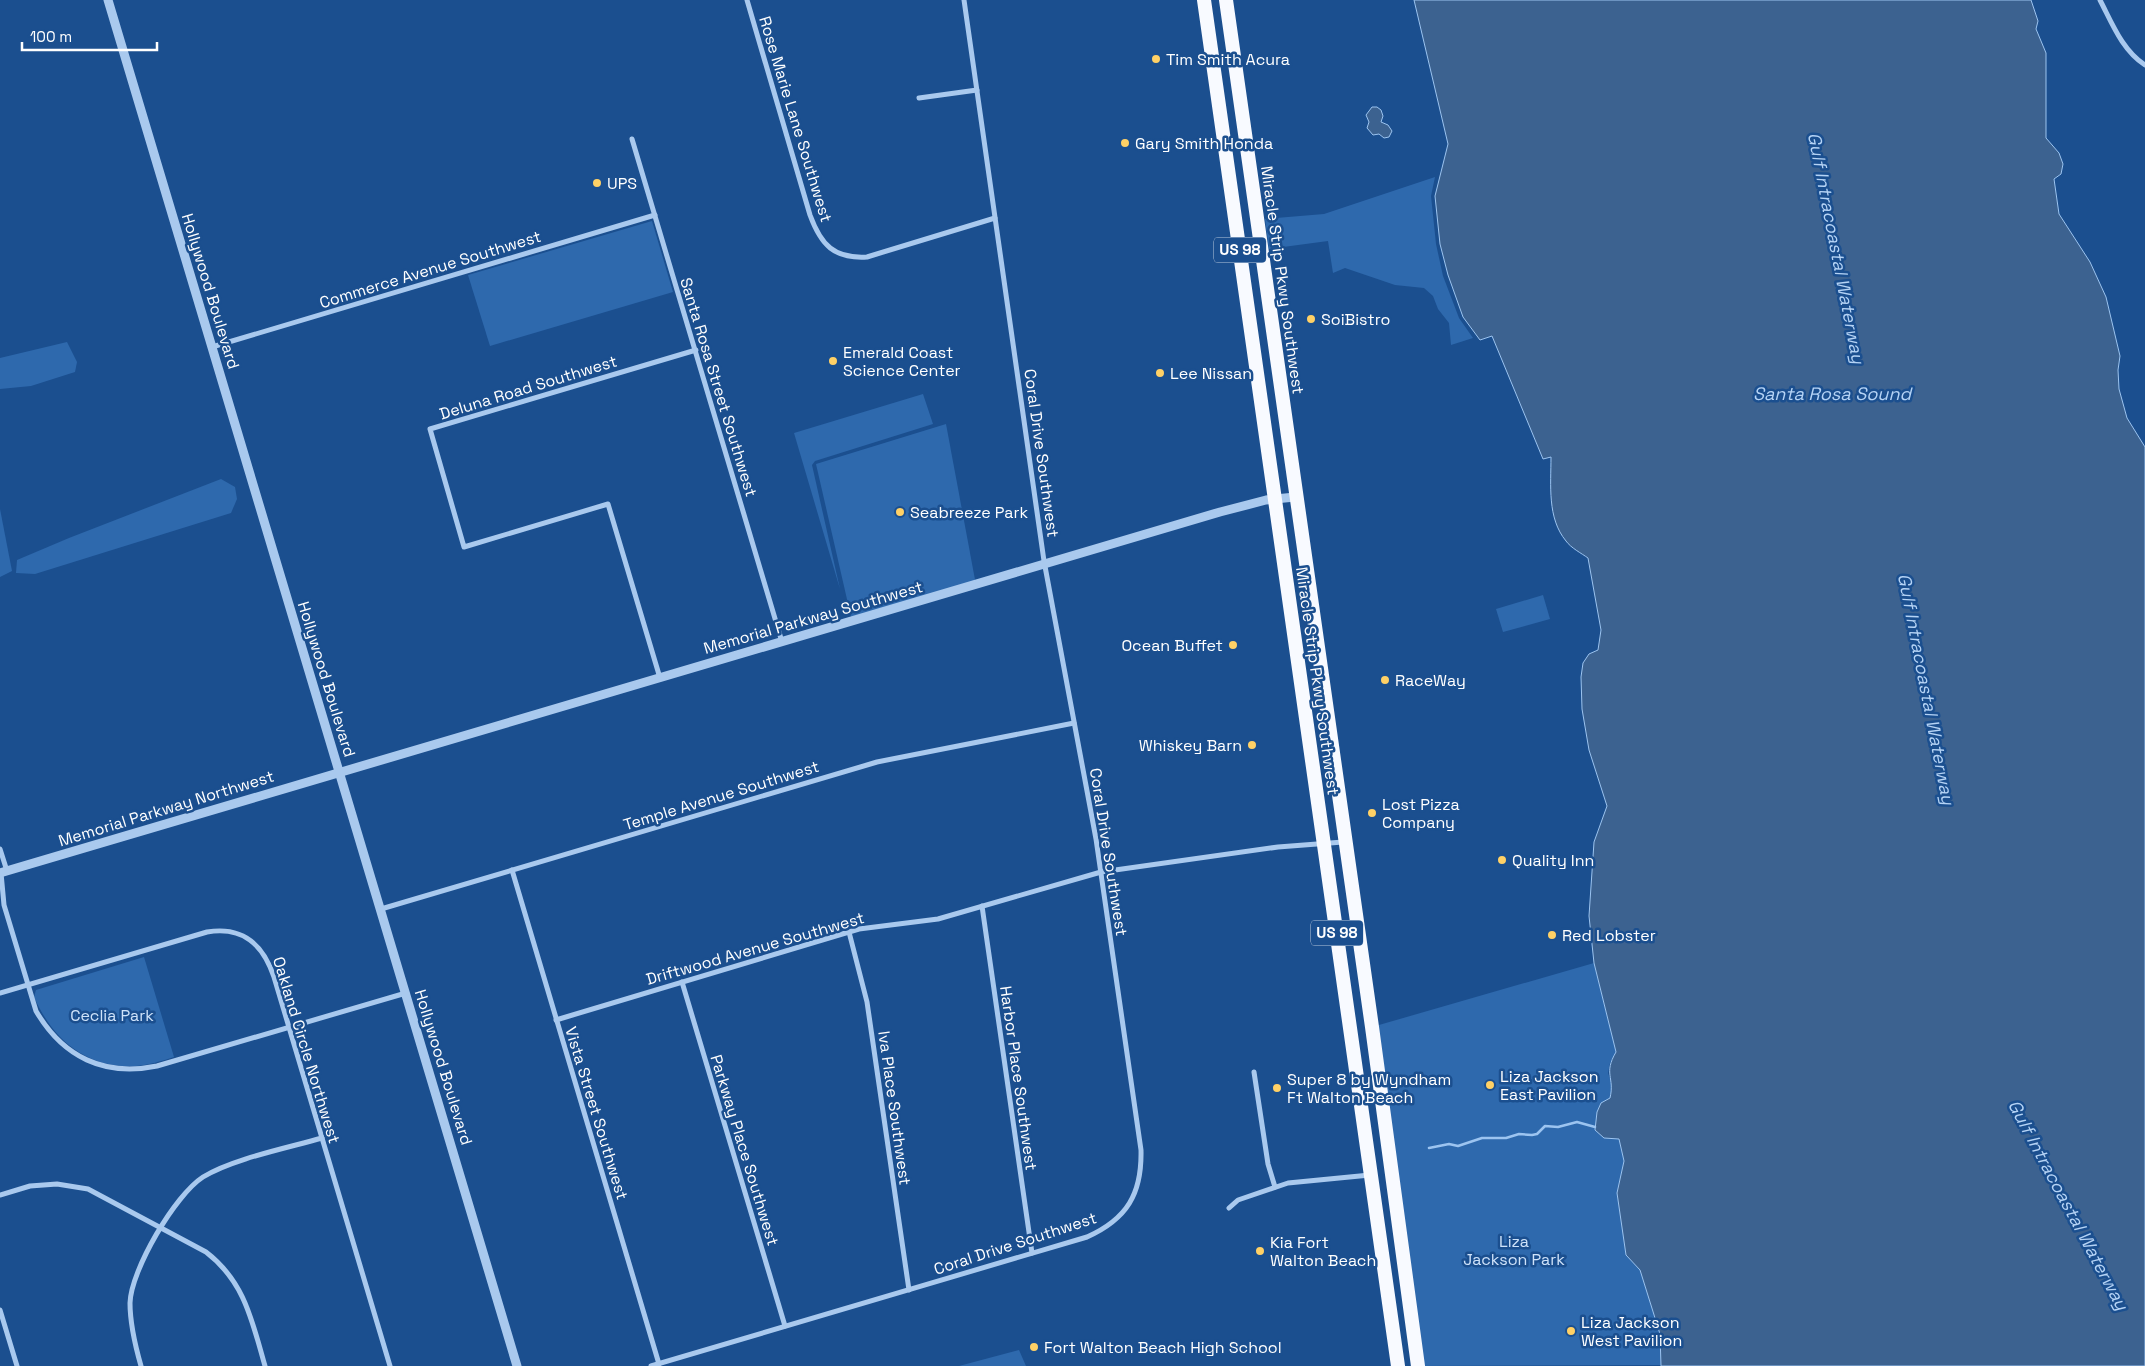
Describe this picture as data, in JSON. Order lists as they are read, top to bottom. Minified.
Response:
{"streets":{"highway":["US 98","Miracle Strip Pkwy Southwest"],"street":["Rose Marie Lane Southwest","Commerce Avenue Southwest","Hollywood Boulevard","Deluna Road Southwest","Santa Rosa Street Southwest","Coral Drive Southwest","Memorial Parkway Southwest","Temple Avenue Southwest","Memorial Parkway Northwest","Driftwood Avenue Southwest","Oakland Circle Northwest","Harbor Place Southwest","Iva Place Southwest","Vista Street Southwest","Parkway Place Southwest"]},"crossings":[["Rose Marie Lane Southwest","Coral Drive Southwest"],["Commerce Avenue Southwest","Hollywood Boulevard"],["Commerce Avenue Southwest","Santa Rosa Street Southwest"],["Miracle Strip Pkwy Southwest","Memorial Parkway Southwest"],["Miracle Strip Pkwy Southwest","Driftwood Avenue Southwest"],["Hollywood Boulevard","Memorial Parkway Southwest"],["Hollywood Boulevard","Temple Avenue Southwest"],["Hollywood Boulevard","Memorial Parkway Northwest"],["Deluna Road Southwest","Santa Rosa Street Southwest"],["Deluna Road Southwest","Memorial Parkway Southwest"],["Santa Rosa Street Southwest","Memorial Parkway Southwest"],["Coral Drive Southwest","Memorial Parkway Southwest"],["Coral Drive Southwest","Temple Avenue Southwest"],["Coral Drive Southwest","Driftwood Avenue Southwest"],["Coral Drive Southwest","Harbor Place Southwest"],["Coral Drive Southwest","Iva Place Southwest"],["Coral Drive Southwest","Vista Street Southwest"],["Coral Drive Southwest","Parkway Place Southwest"],["Memorial Parkway Southwest","Memorial Parkway Northwest"],["Temple Avenue Southwest","Vista Street Southwest"],["Driftwood Avenue Southwest","Harbor Place Southwest"],["Driftwood Avenue Southwest","Iva Place Southwest"],["Driftwood Avenue Southwest","Vista Street Southwest"],["Driftwood Avenue Southwest","Parkway Place Southwest"]],"water":["Gulf Intracoastal Waterway","Santa Rosa Sound"],"parks":["Ceclia Park","Liza Jackson Park"],"places":["Tim Smith Acura","Gary Smith Honda","UPS","SoiBistro","Emerald Coast Science Center","Lee Nissan","Seabreeze Park","Ocean Buffet","RaceWay","Whiskey Barn","Lost Pizza Company","Quality Inn","Red Lobster","Liza Jackson East Pavilion","Super 8 by Wyndham Ft Walton Beach","Kia Fort Walton Beach","Liza Jackson West Pavilion","Fort Walton Beach High School"],"scale_bar":"100 m"}
